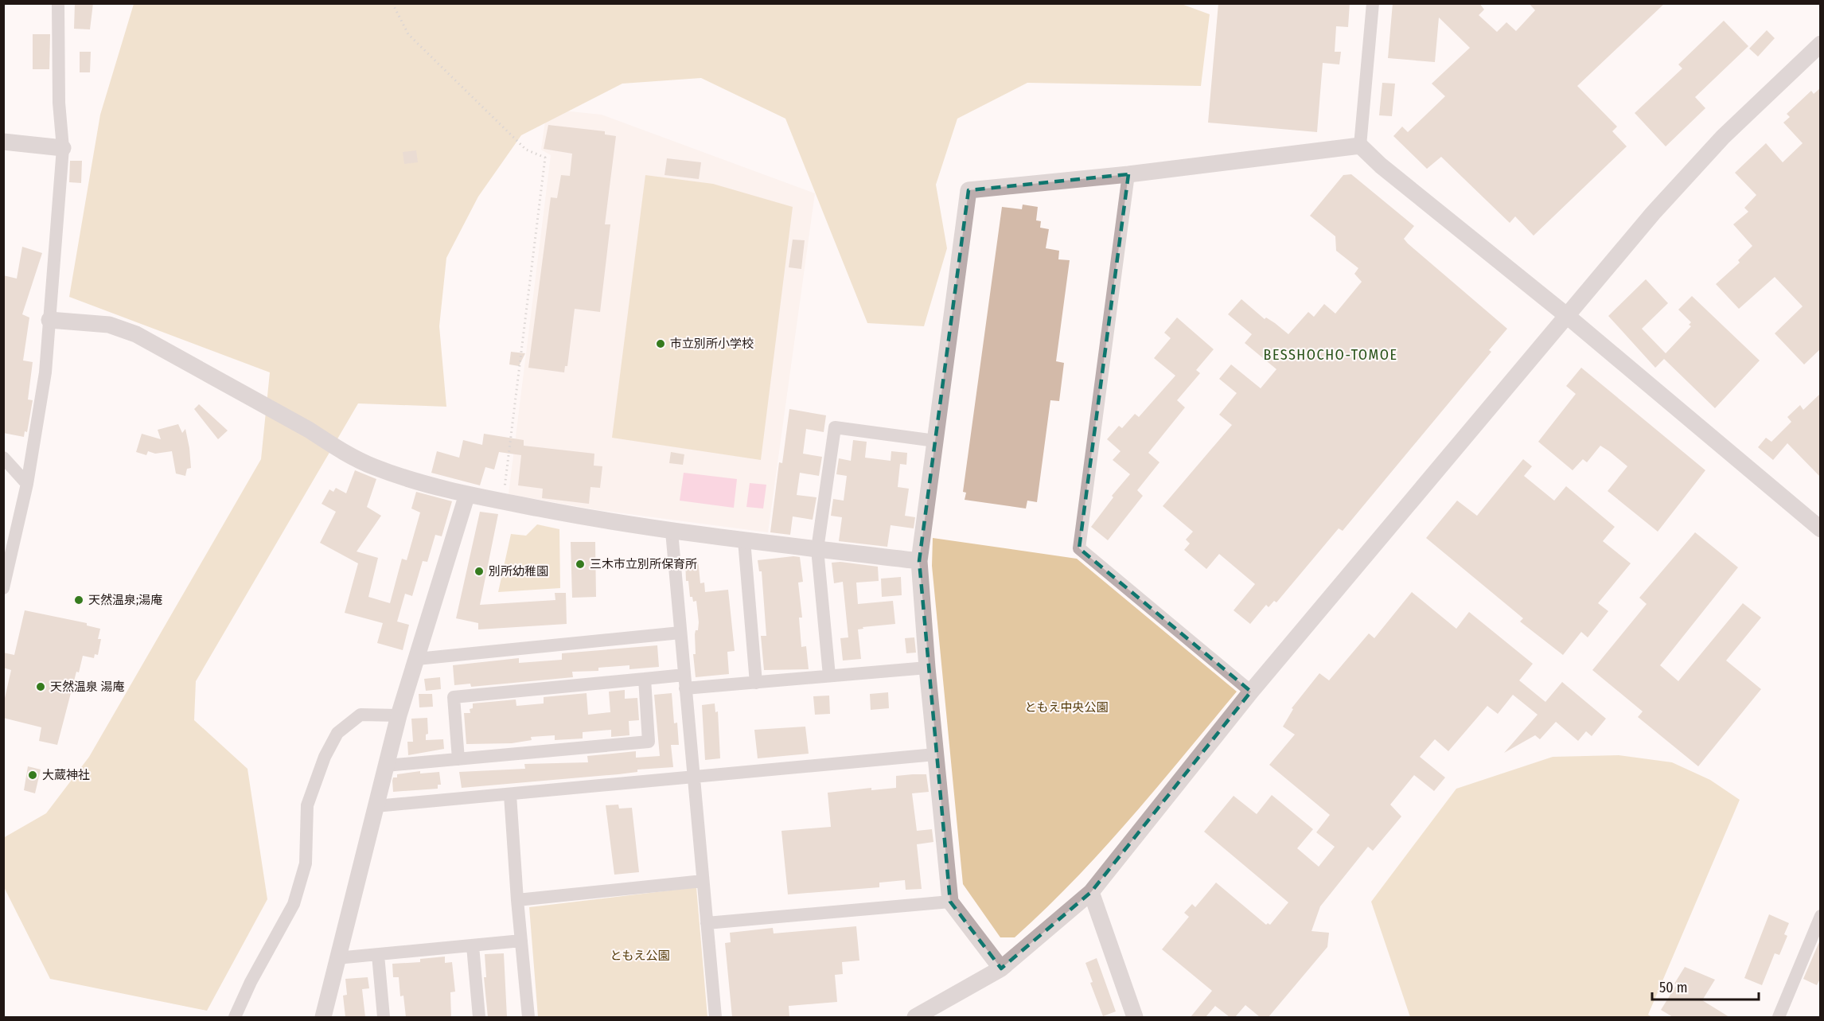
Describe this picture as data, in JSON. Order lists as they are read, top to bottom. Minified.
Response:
{"districts":["BESSHOCHO-TOMOE"],"parks":["ともえ中央公園","ともえ公園"],"places":["市立別所小学校","三木市立別所保育所","別所幼稚園","天然温泉;湯庵","天然温泉 湯庵","大蔵神社"],"scale_bar":"50 m"}
